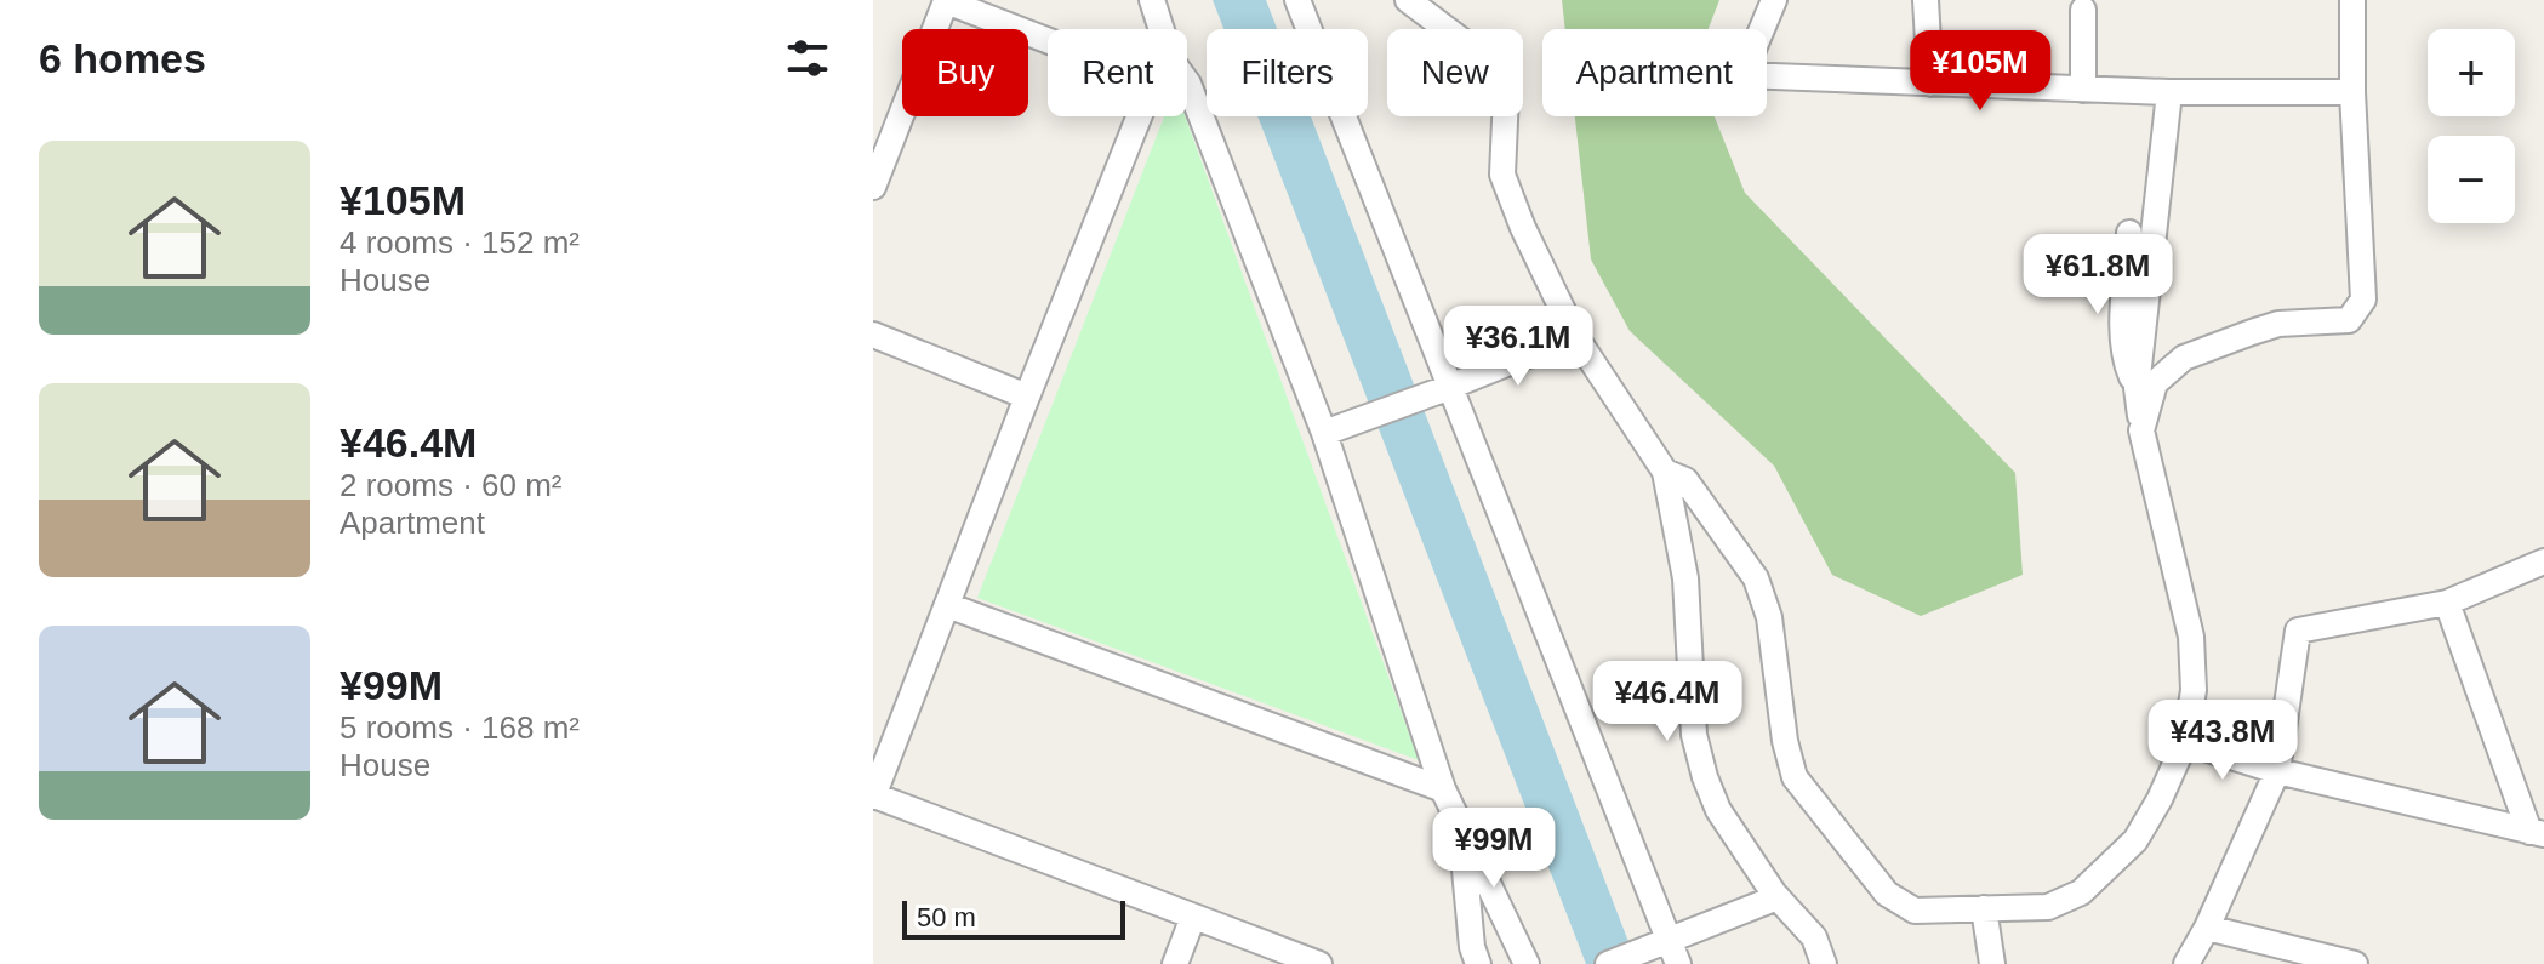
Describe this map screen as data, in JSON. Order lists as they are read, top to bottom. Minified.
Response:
{"scale_bar":"50 m","page":{"heading":"6 homes","map_buttons":["+","−"],"chip":["Buy","Rent","Filters","New","Apartment"],"price":["¥105M","¥61.8M","¥36.1M","¥46.4M","¥43.8M","¥99M"],"list":[{"name":"¥105M","note":"4 rooms · 152 m² · House"},{"name":"¥46.4M","note":"2 rooms · 60 m² · Apartment"},{"name":"¥99M","note":"5 rooms · 168 m² · House"}],"scale":"50 m"}}
